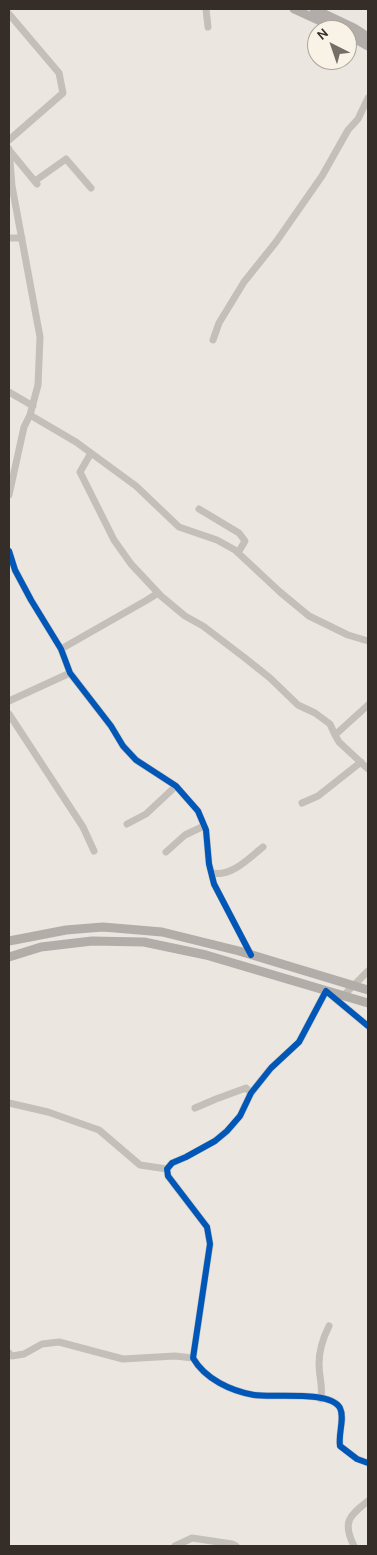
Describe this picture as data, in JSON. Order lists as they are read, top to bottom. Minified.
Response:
{"north":"top left"}
